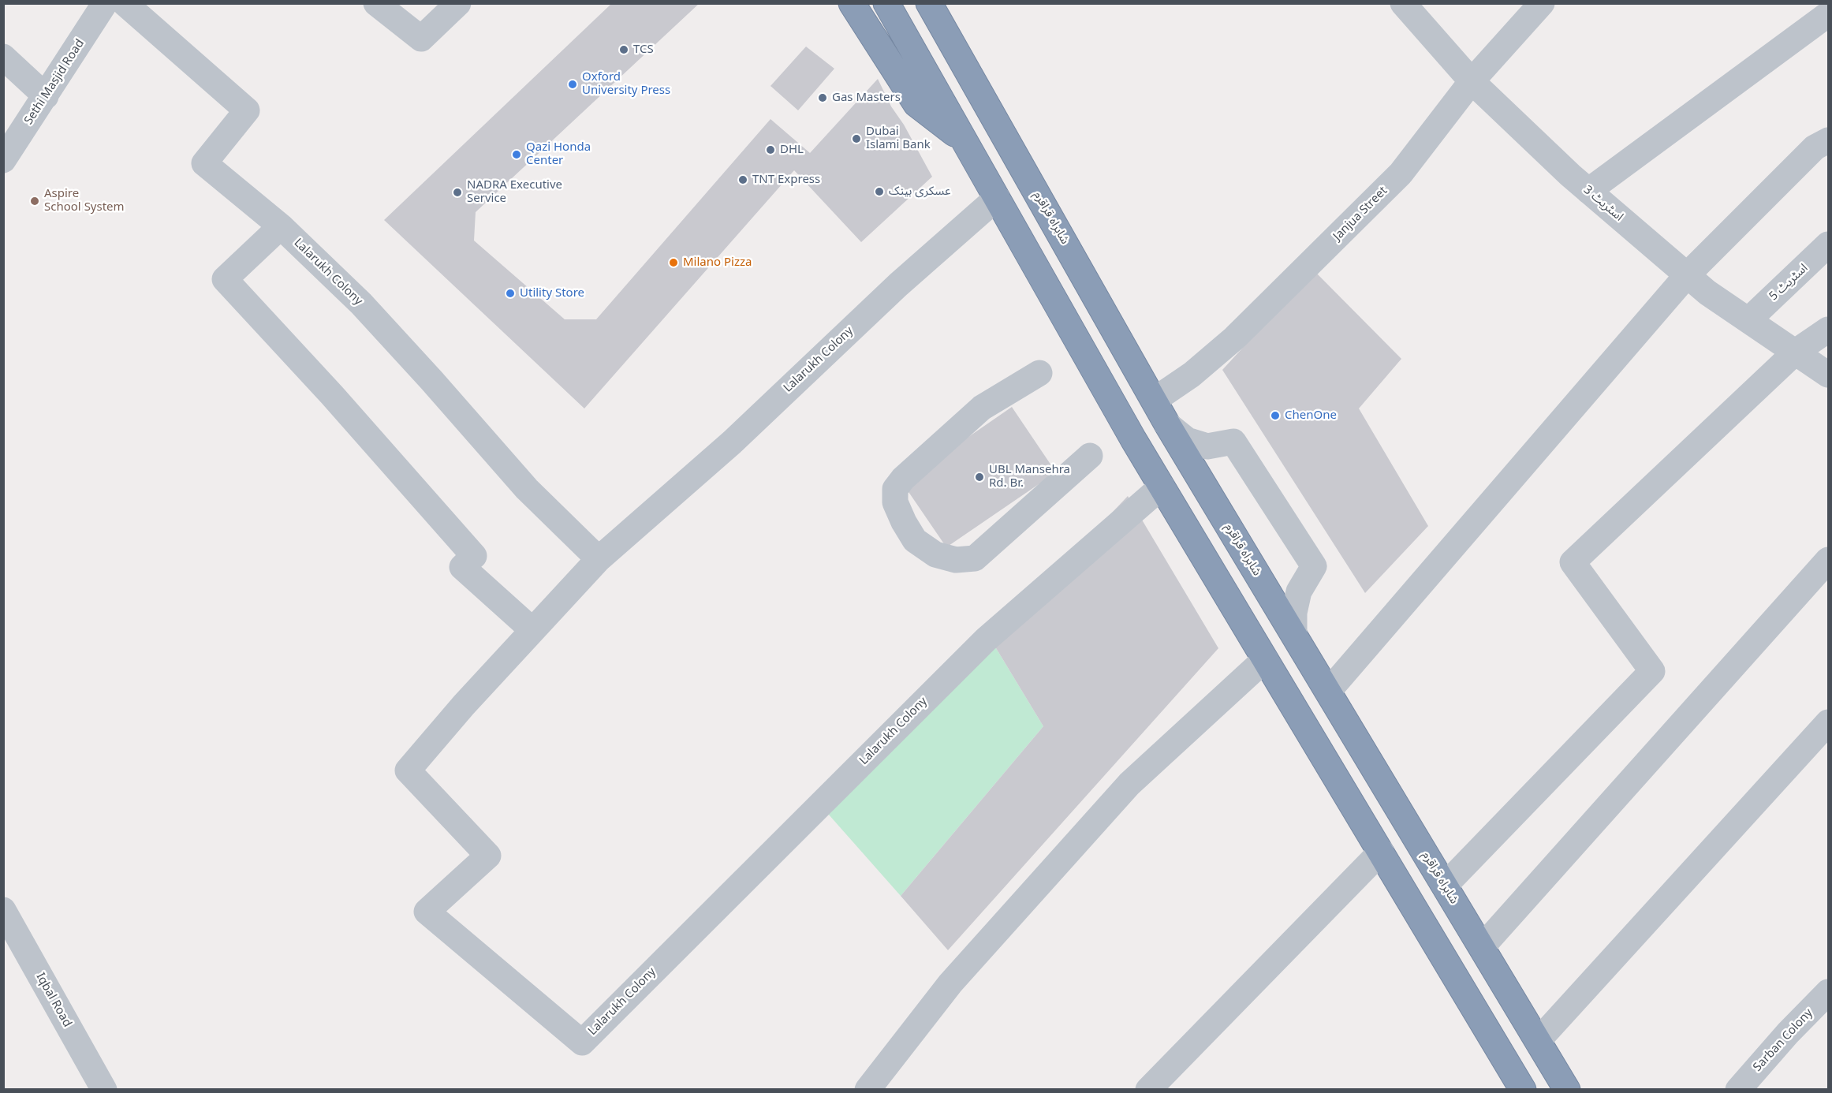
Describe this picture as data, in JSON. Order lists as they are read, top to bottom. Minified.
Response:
{"streets":{"highway":["شاہراہ قراقرم"],"street":["Sethi Masjid Road","اسٹریٹ 3","Janjua Street","Lalarukh Colony","اسٹریٹ 5","Iqbal Road","Sarban Colony"]},"crossings":[["اسٹریٹ 3","Janjua Street"],["اسٹریٹ 3","اسٹریٹ 5"],["Janjua Street","شاہراہ قراقرم"]],"places":["TCS","Oxford University Press","Gas Masters","Dubai Islami Bank","DHL","Qazi Honda Center","TNT Express","عسکری بینک","NADRA Executive Service","Aspire School System","Milano Pizza","Utility Store","ChenOne","UBL Mansehra Rd. Br."]}
